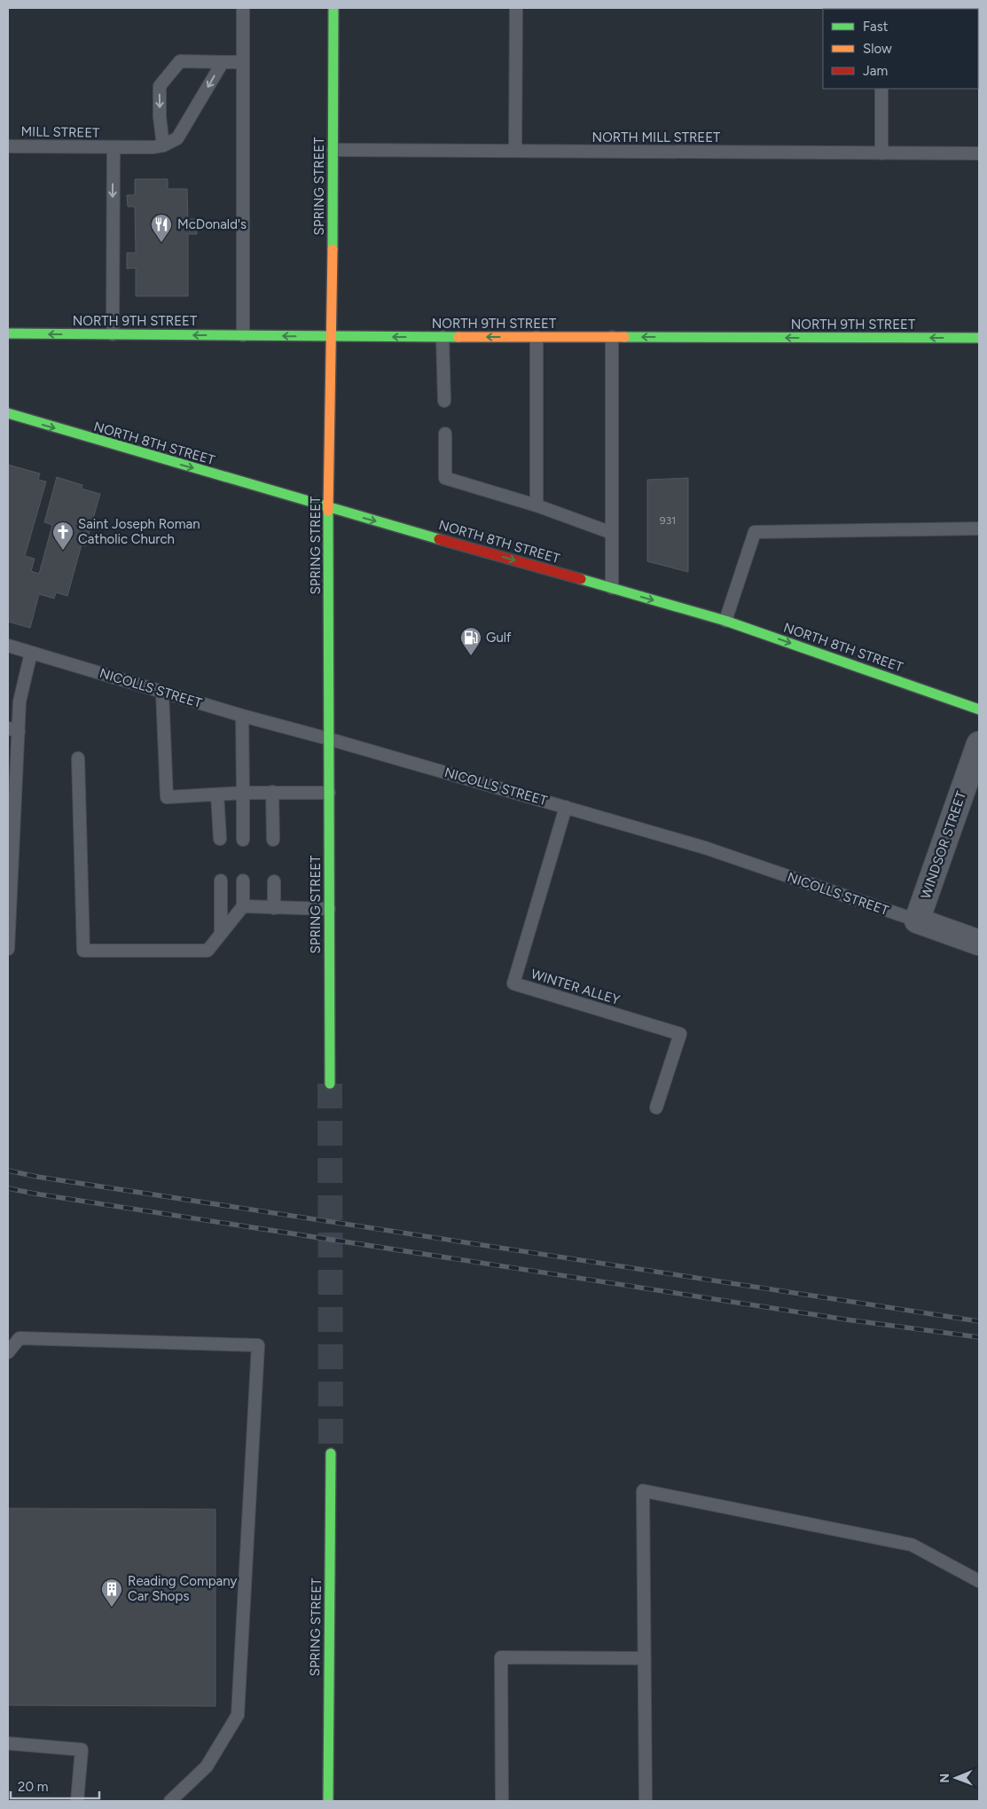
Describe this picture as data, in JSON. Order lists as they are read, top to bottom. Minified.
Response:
{"streets":{"main road":["SPRING STREET","NORTH 9TH STREET","NORTH 8TH STREET"],"street":["NICOLLS STREET","WINDSOR STREET"],"lane":["MILL STREET","NORTH MILL STREET","WINTER ALLEY"]},"crossings":[["NORTH MILL STREET","SPRING STREET"],["SPRING STREET","NORTH 9TH STREET"],["SPRING STREET","NORTH 8TH STREET"],["SPRING STREET","NICOLLS STREET"],["NICOLLS STREET","WINDSOR STREET"],["NICOLLS STREET","WINTER ALLEY"]],"one_way":["NORTH 9TH STREET","NORTH 8TH STREET"],"places":{"restaurant":["McDonald's"],"church":["Saint Joseph Roman Catholic Church"],"fuel station":["Gulf"],"building":["Reading Company Car Shops"]},"house_numbers":["931"],"legend":["Fast","Slow","Jam"],"scale_bar":"20 m","north":"left"}
